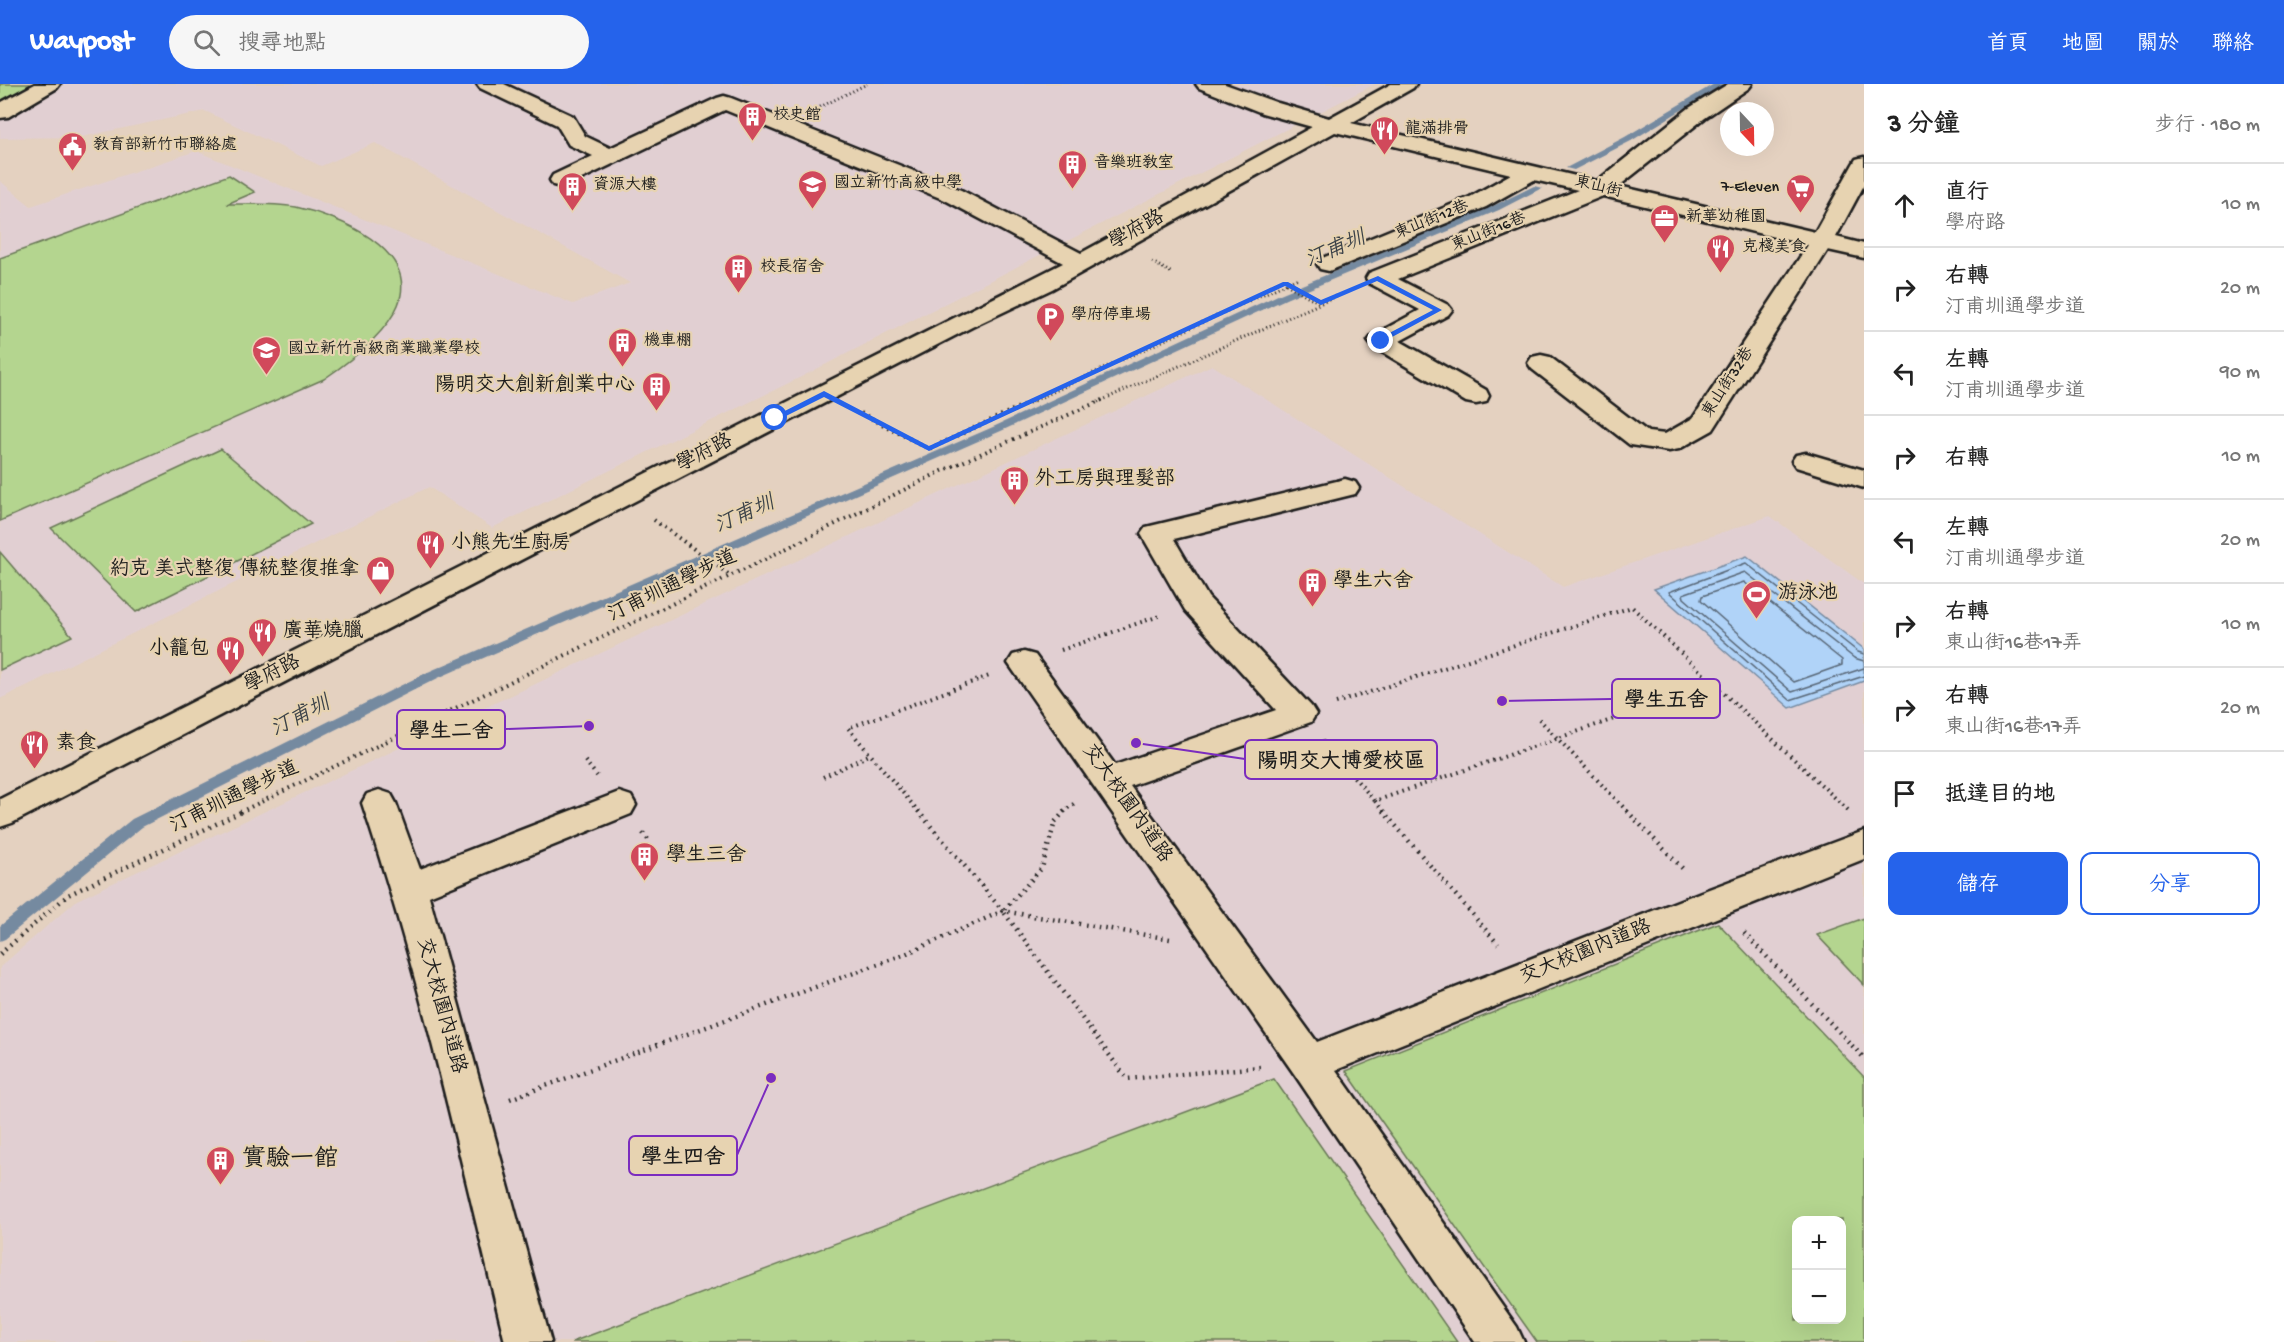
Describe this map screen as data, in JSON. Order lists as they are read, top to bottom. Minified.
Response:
{"streets":{"street":["東山街","東山街12巷","學府路","東山街16巷","東山街32巷","交大校園內道路"],"path":["汀甫圳通學步道"]},"crossings":[["東山街","東山街12巷"],["東山街","學府路"],["東山街","東山街16巷"],["東山街","東山街32巷"],["東山街16巷","汀甫圳通學步道"]],"water":["汀甫圳"],"places":{"building":["校史館","音樂班教室","資源大樓","校長宿舍","機車棚","陽明交大創新創業中心","外工房與理髮部","學生六舍","學生三舍","實驗一館"],"restaurant":["龍滿排骨","克棧美食","小熊先生廚房","廣華燒臘","小籠包","素食"],"public building":["教育部新竹市聯絡處"],"school or university":["國立新竹高級中學","國立新竹高級商業職業學校"],"supermarket":["7-Eleven"],"office":["新華幼稚園"],"parking":["學府停車場"],"shop":["約克 美式整復 傳統整復推拿"],"sports":["游泳池"],"other":["學生五舍","學生二舍","陽明交大博愛校區","學生四舍"]},"north":"bottom","page":{"header":"Waypost","search":"搜尋地點","nav":["首頁","地圖","關於","聯絡"],"heading":["3 分鐘","步行 · 180 m"],"list":[["直行","學府路","10 m"],["右轉","汀甫圳通學步道","20 m"],["左轉","汀甫圳通學步道","90 m"],["右轉","10 m"],["左轉","汀甫圳通學步道","20 m"],["右轉","東山街16巷17弄","10 m"],["右轉","東山街16巷17弄","20 m"],"抵達目的地"],"buttons":["儲存","分享"],"map_buttons":["+","−"]}}
